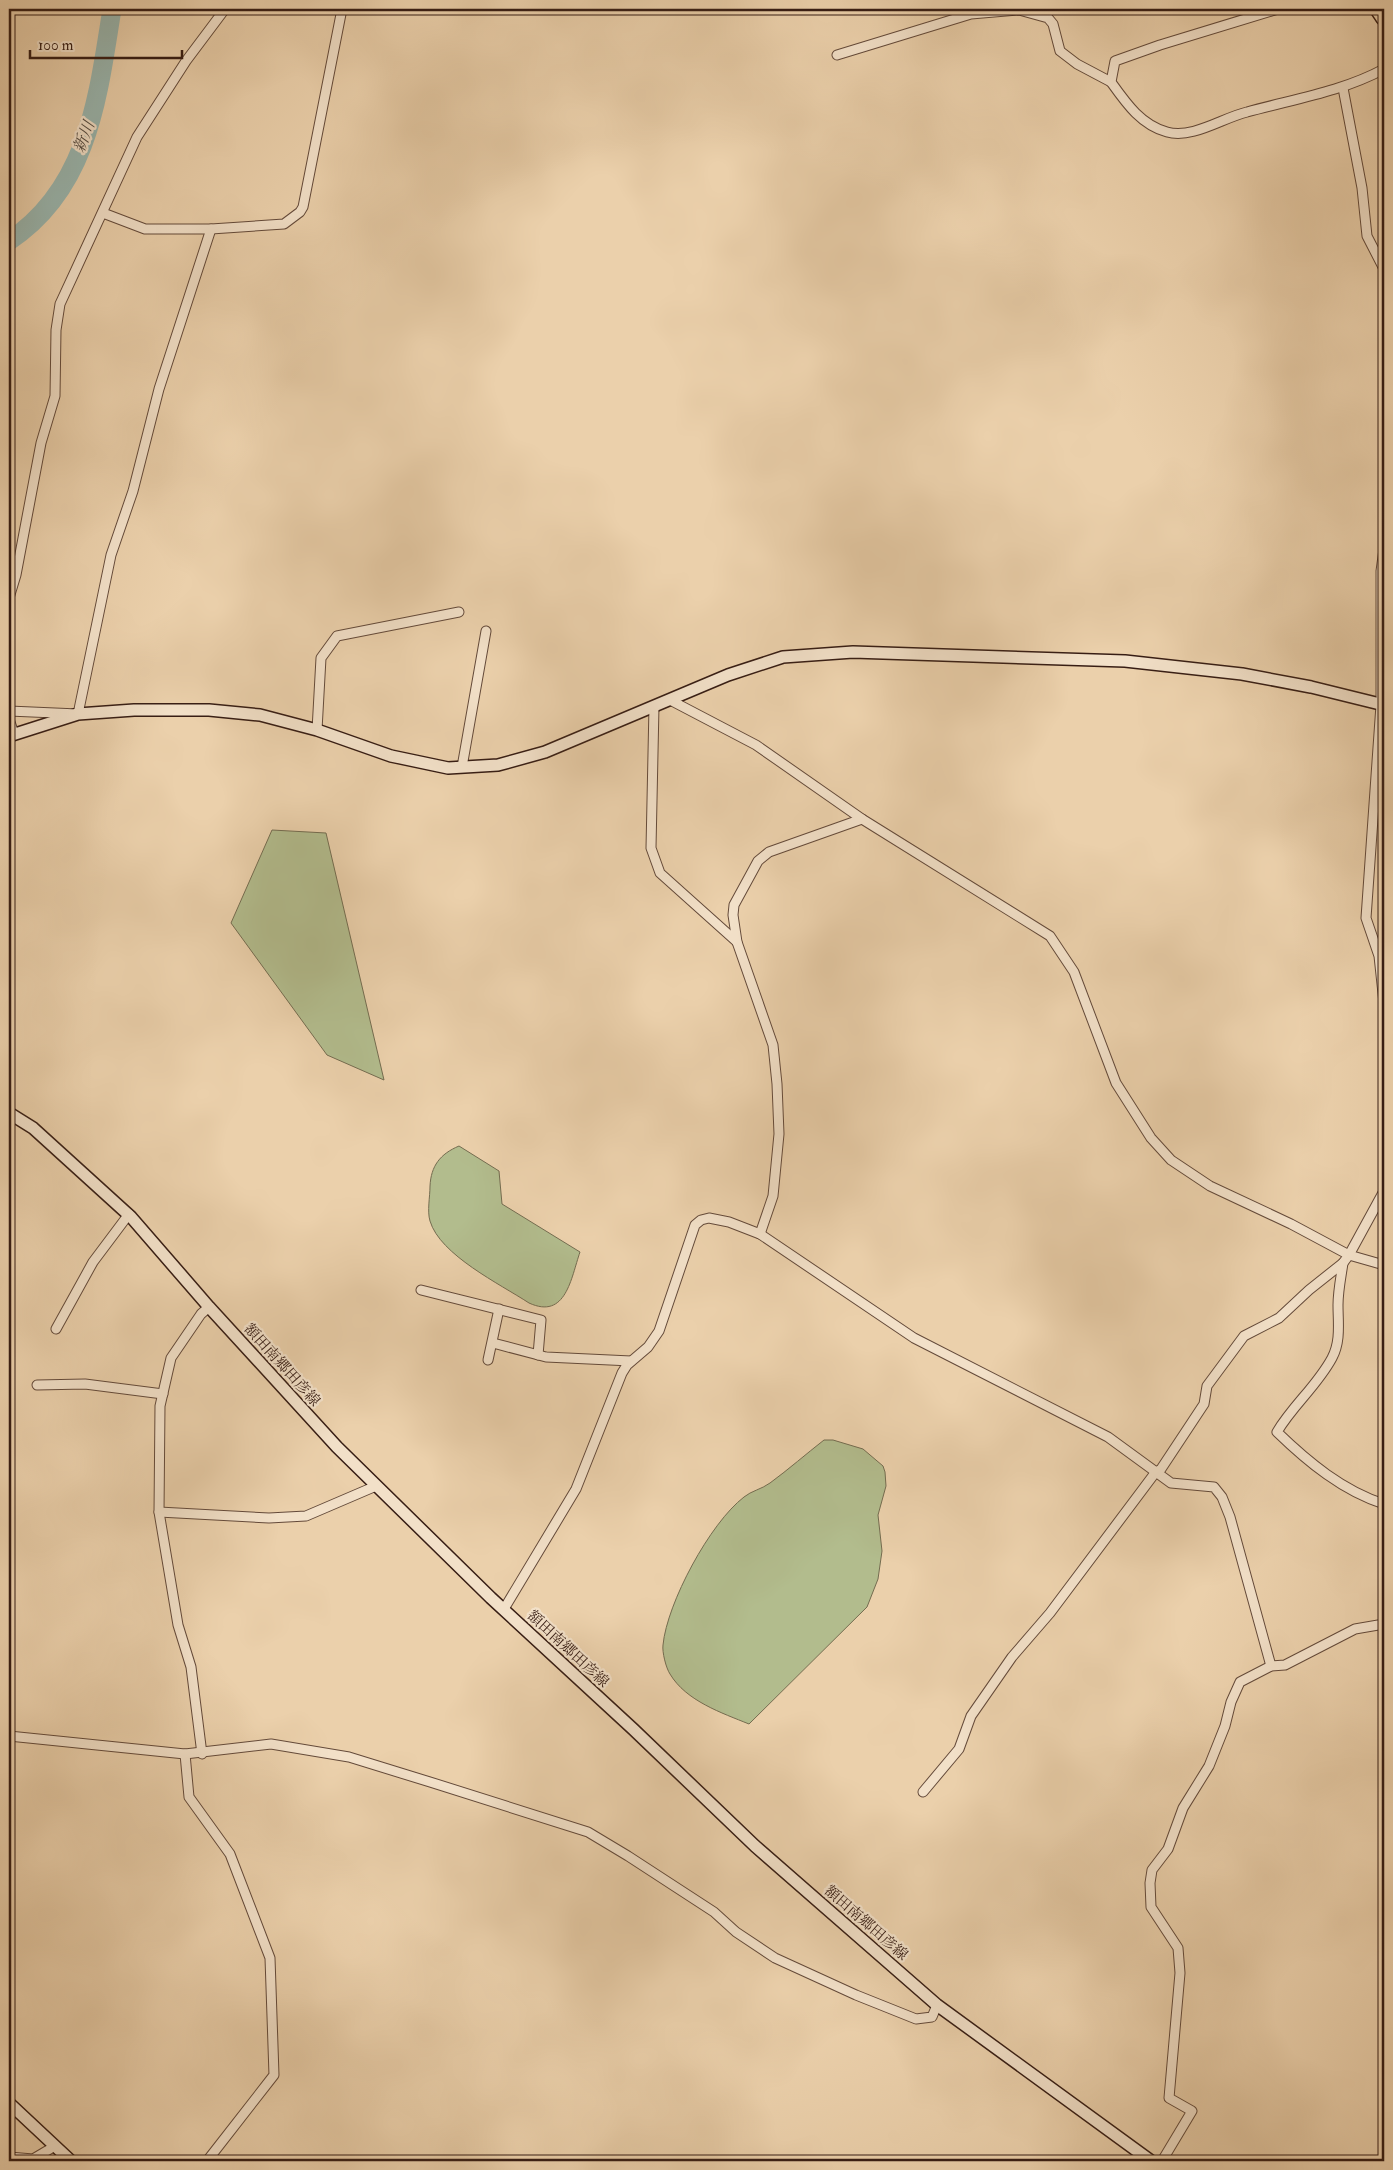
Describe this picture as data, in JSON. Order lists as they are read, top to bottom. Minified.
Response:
{"streets":{"main road":["額田南郷田彦線"]},"water":["新川"],"scale_bar":"100 m"}
